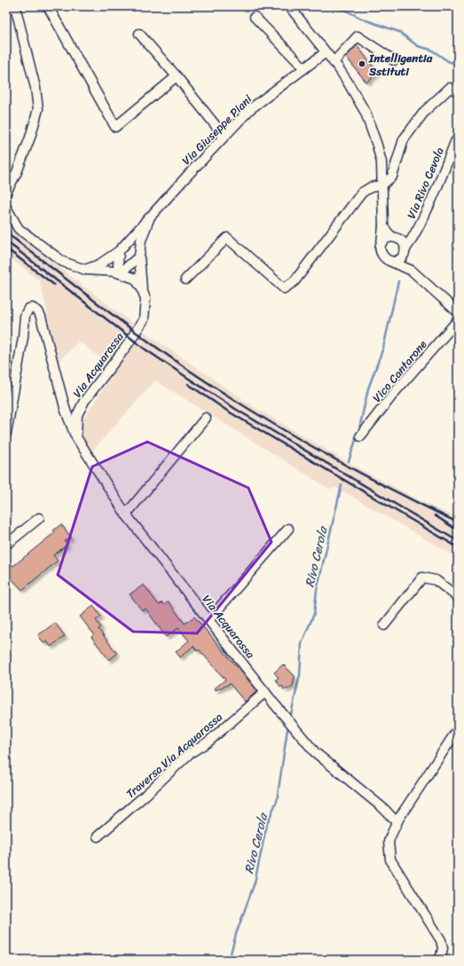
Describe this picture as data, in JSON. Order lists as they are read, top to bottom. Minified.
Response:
{"streets":{"street":["Via Giuseppe Piani","Via Rivo Cevola","Via Acquarossa","Vico Cantarone","Traversa Via Acquarossa"]},"crossings":[["Via Giuseppe Piani","Via Acquarossa"],["Via Acquarossa","Traversa Via Acquarossa"]],"water":["Rivo Cerola"],"places":["Intelligentia Sstituti"]}
